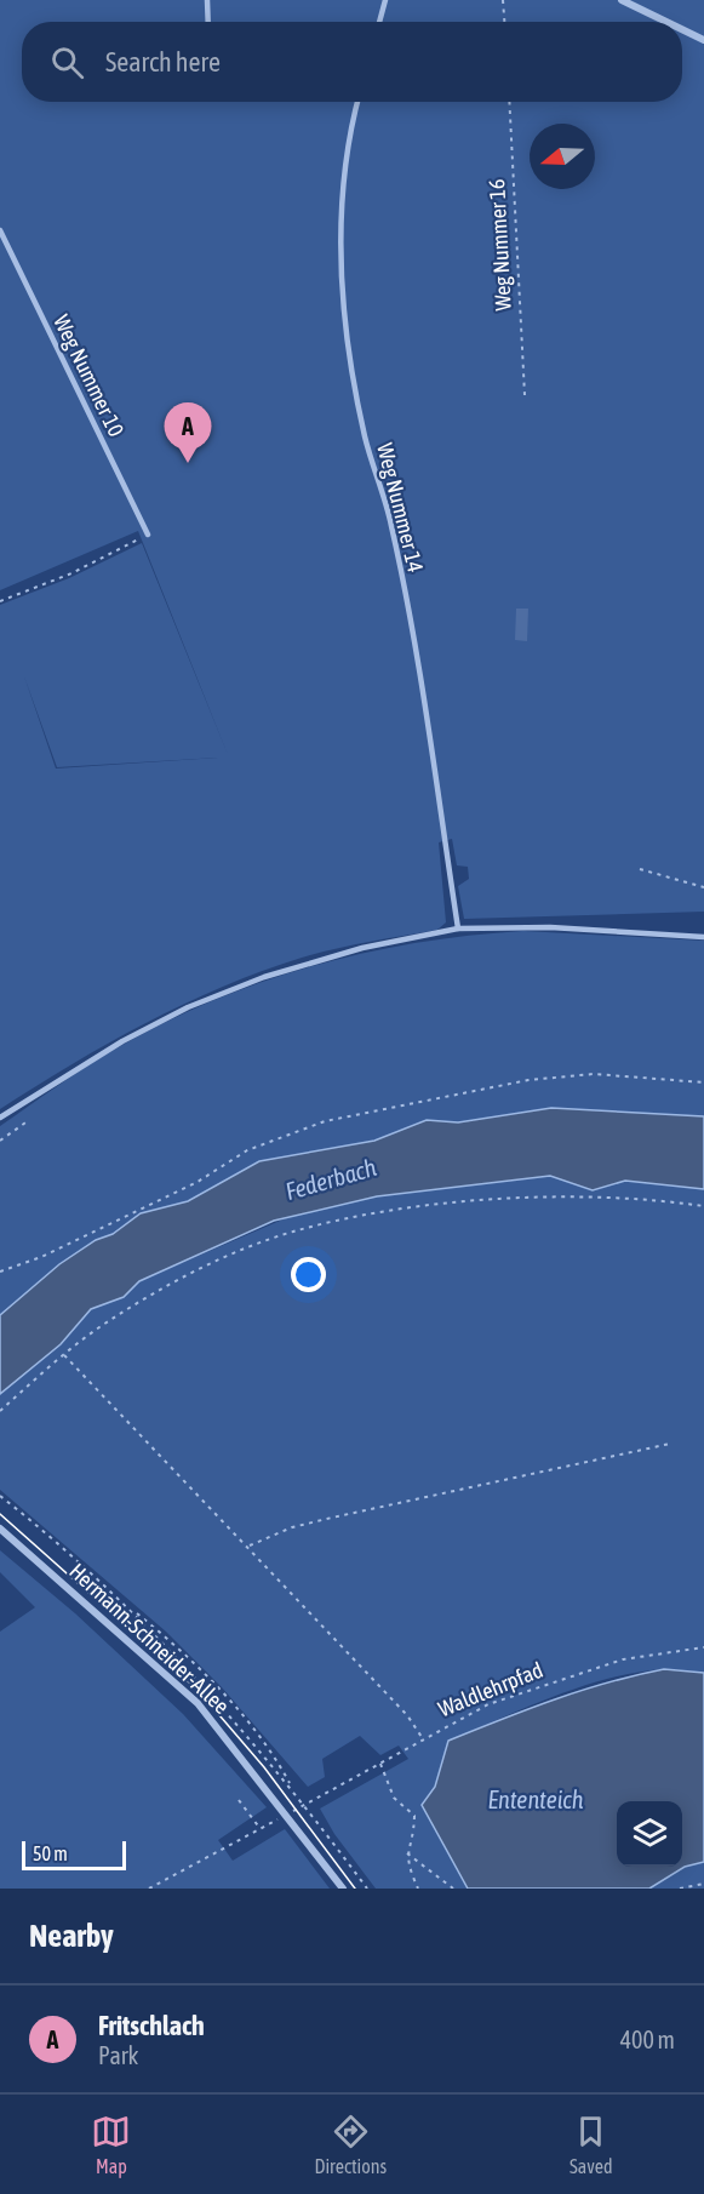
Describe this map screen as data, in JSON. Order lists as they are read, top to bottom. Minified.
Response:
{"streets":{"street":["Hermann-Schneider-Allee"],"lane":["Weg Nummer 10","Weg Nummer 14"],"path":["Weg Nummer 16","Waldlehrpfad"]},"crossings":[["Hermann-Schneider-Allee","Waldlehrpfad"]],"water":["Federbach","Ententeich"],"scale_bar":"50 m","north":"left","page":{"search":"Search here","pins":"A","scale":"50 m","heading":"Nearby","list":[{"mark":"A","name":"Fritschlach","note":"Park","value":"400 m"}],"nav":["Map","Directions","Saved"]}}
